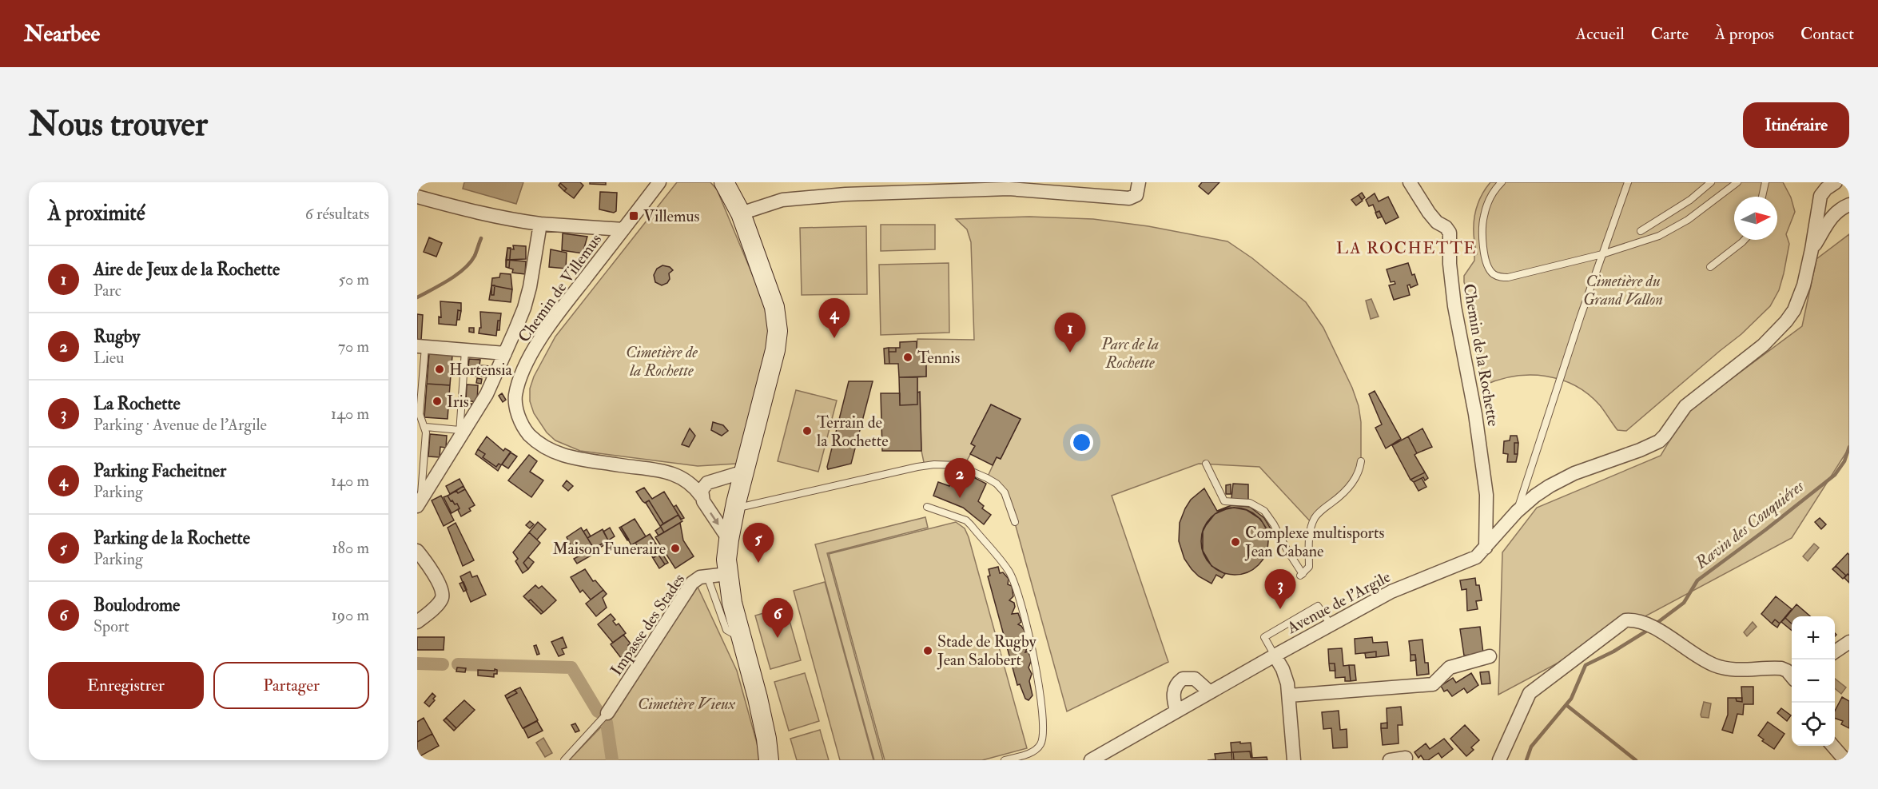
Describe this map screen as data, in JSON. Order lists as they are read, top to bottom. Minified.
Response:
{"streets":{"street":["Chemin de Villemus","Chemin de la Rochette","Avenue de l'Argile","Impasse des Stades"]},"crossings":[["Chemin de la Rochette","Avenue de l'Argile"]],"districts":["LA ROCHETTE"],"water":["Ravin des Couquiéres"],"parks":["Cimetière du Grand Vallon","Parc de la Rochette","Cimetière de la Rochette","Cimetière Vieux"],"places":{"transit":["Villemus"],"other":["Tennis","Hortensia","Iris","Terrain de la Rochette","Complexe multisports Jean Cabane","Maison Funeraire","Stade de Rugby Jean Salobert"]},"north":"right","page":{"header":"Nearbee","nav":["Accueil","Carte","À propos","Contact"],"buttons":["Itinéraire",["Enregistrer","Partager"]],"title":"Nous trouver","heading":["À proximité","6 résultats"],"list":[{"mark":"1","name":"Aire de Jeux de la Rochette","note":"Parc","value":"50 m"},{"mark":"2","name":"Rugby","note":"Lieu","value":"70 m"},{"mark":"3","name":"La Rochette","note":"Parking · Avenue de l'Argile","value":"140 m"},{"mark":"4","name":"Parking Facheitner","note":"Parking","value":"140 m"},{"mark":"5","name":"Parking de la Rochette","note":"Parking","value":"180 m"},{"mark":"6","name":"Boulodrome","note":"Sport","value":"190 m"}],"pins":["4","1","2","5","3","6"],"map_buttons":["+","−"]}}
